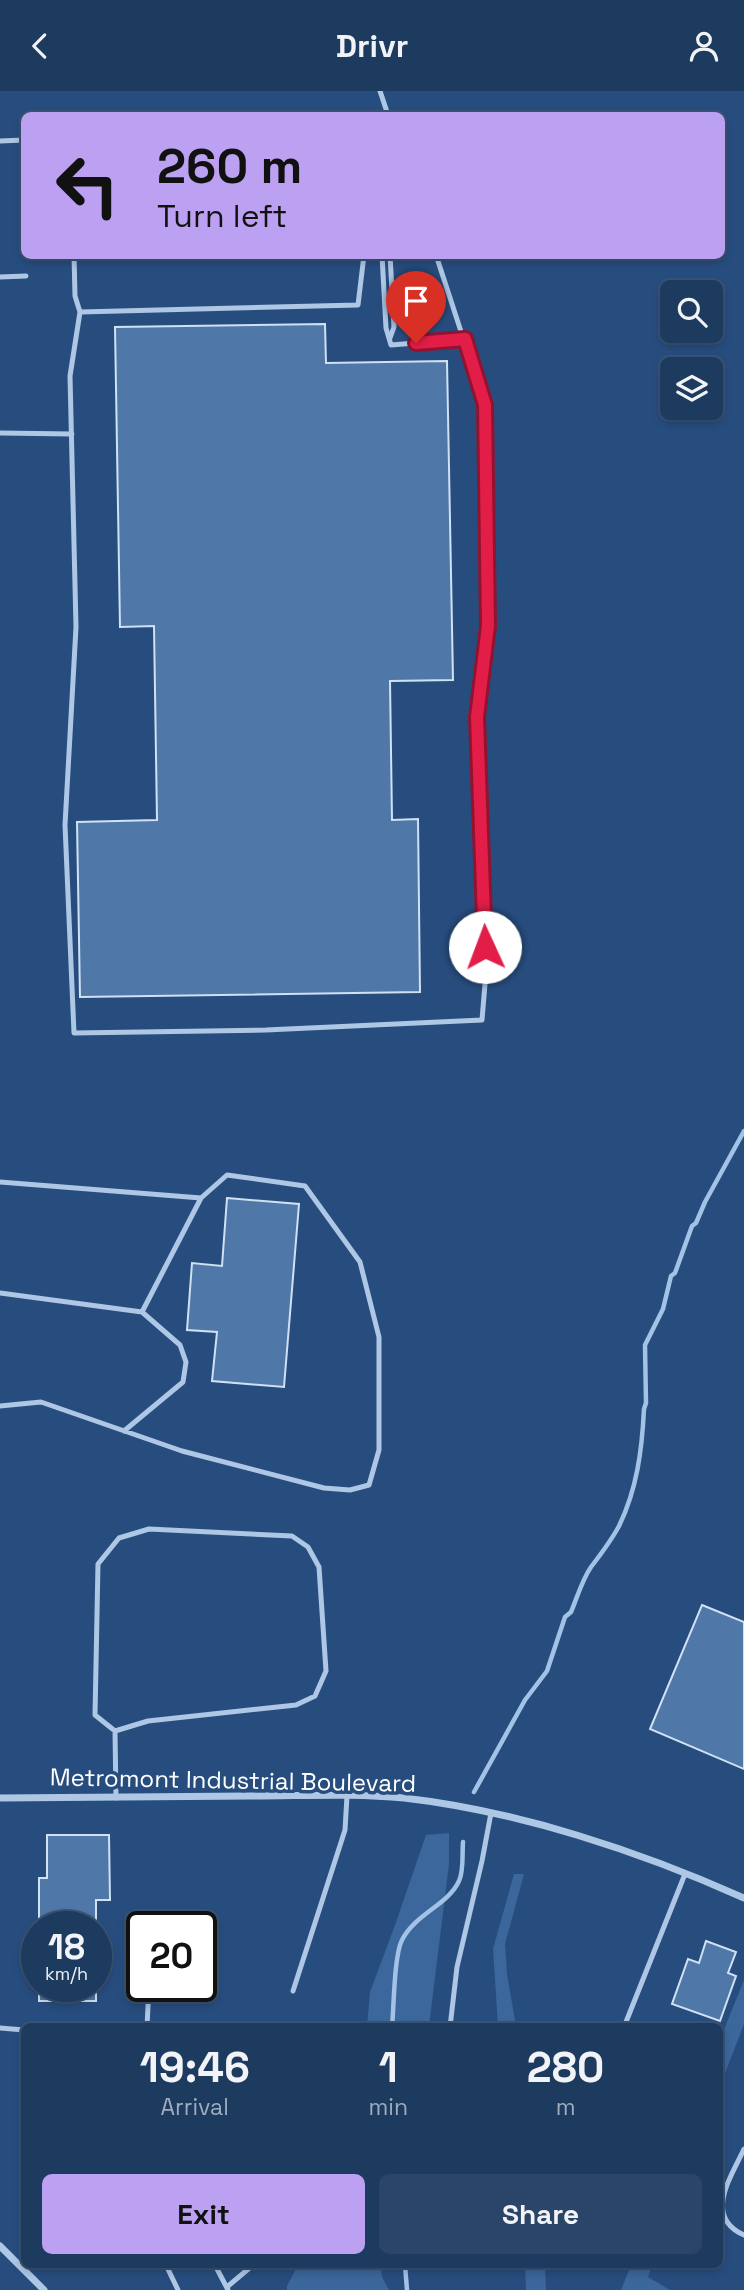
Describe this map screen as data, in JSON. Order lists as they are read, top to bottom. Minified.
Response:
{"streets":{"street":["Metromont Industrial Boulevard"]},"page":{"header":"Drivr","turn":["260 m","Turn left"],"speed":"18 km/h","limit":"20","eta":["19:46","Arrival","1","min","280","m"],"buttons":["Exit","Share"]}}
